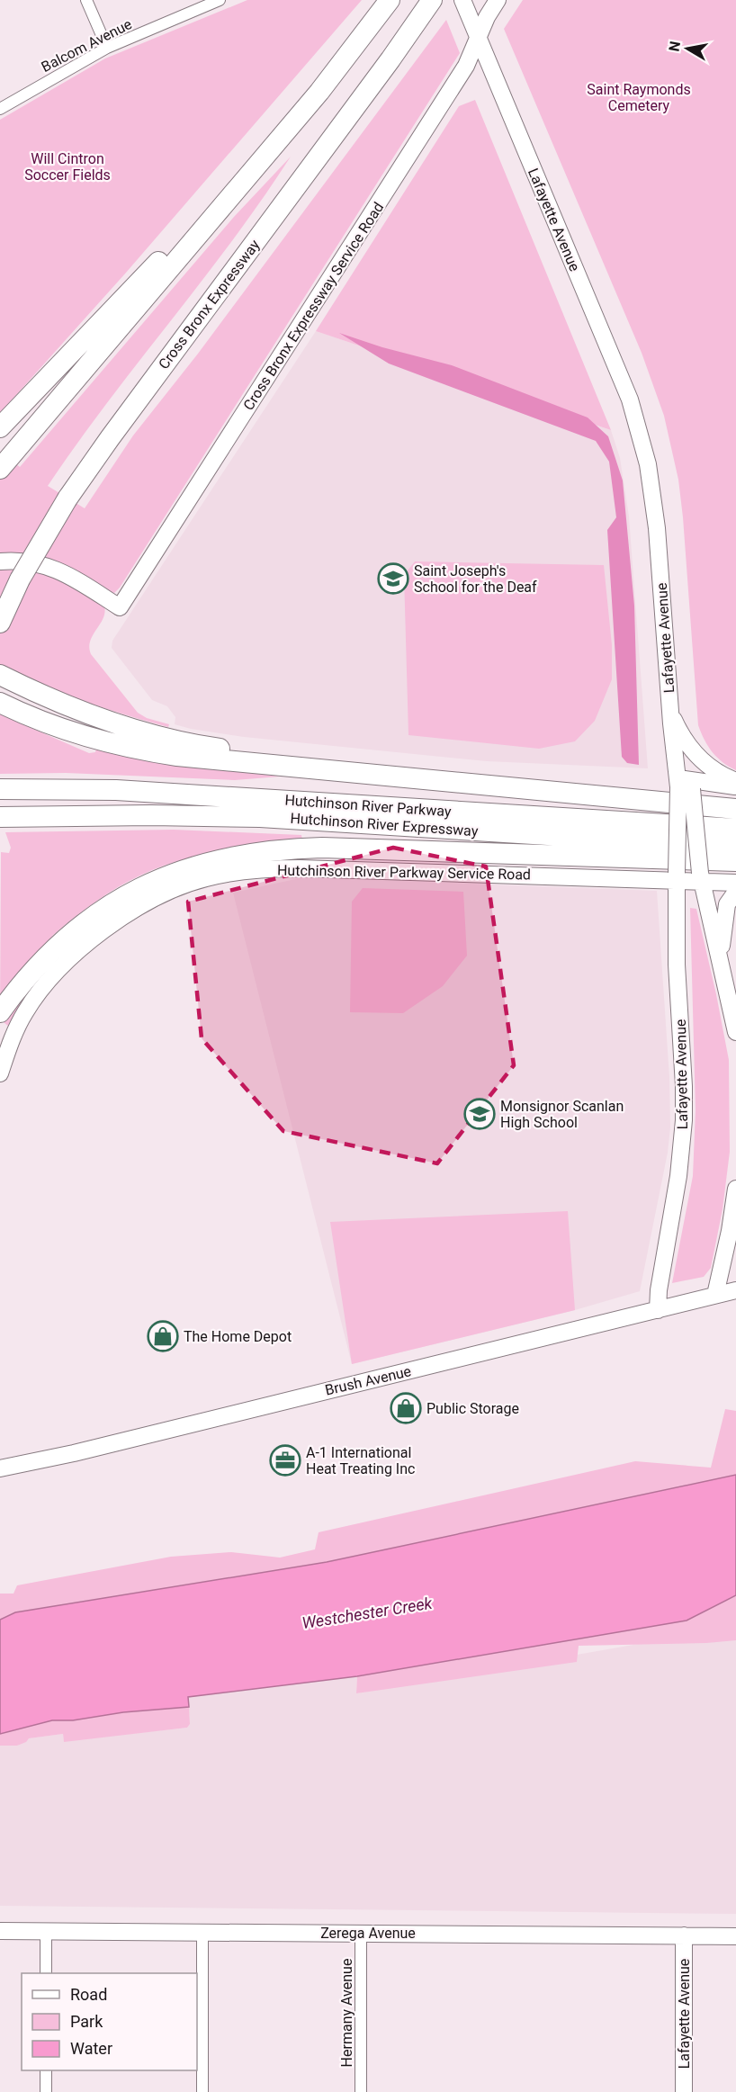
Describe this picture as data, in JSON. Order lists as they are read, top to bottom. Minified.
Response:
{"streets":{"highway":["Cross Bronx Expressway","Hutchinson River Parkway","Hutchinson River Expressway"],"street":["Balcom Avenue","Lafayette Avenue","Cross Bronx Expressway Service Road","Hutchinson River Parkway Service Road","Brush Avenue","Zerega Avenue","Hermany Avenue"]},"crossings":[["Lafayette Avenue","Cross Bronx Expressway Service Road"],["Lafayette Avenue","Hutchinson River Parkway Service Road"],["Lafayette Avenue","Brush Avenue"],["Lafayette Avenue","Zerega Avenue"],["Zerega Avenue","Hermany Avenue"]],"water":["Westchester Creek"],"parks":["Saint Raymonds Cemetery","Will Cintron Soccer Fields"],"places":{"school or university":["Saint Joseph's School for the Deaf","Monsignor Scanlan High School"],"shop":["The Home Depot","Public Storage"],"office":["A-1 International Heat Treating Inc"]},"legend":["Road","Park","Water"],"north":"left"}
